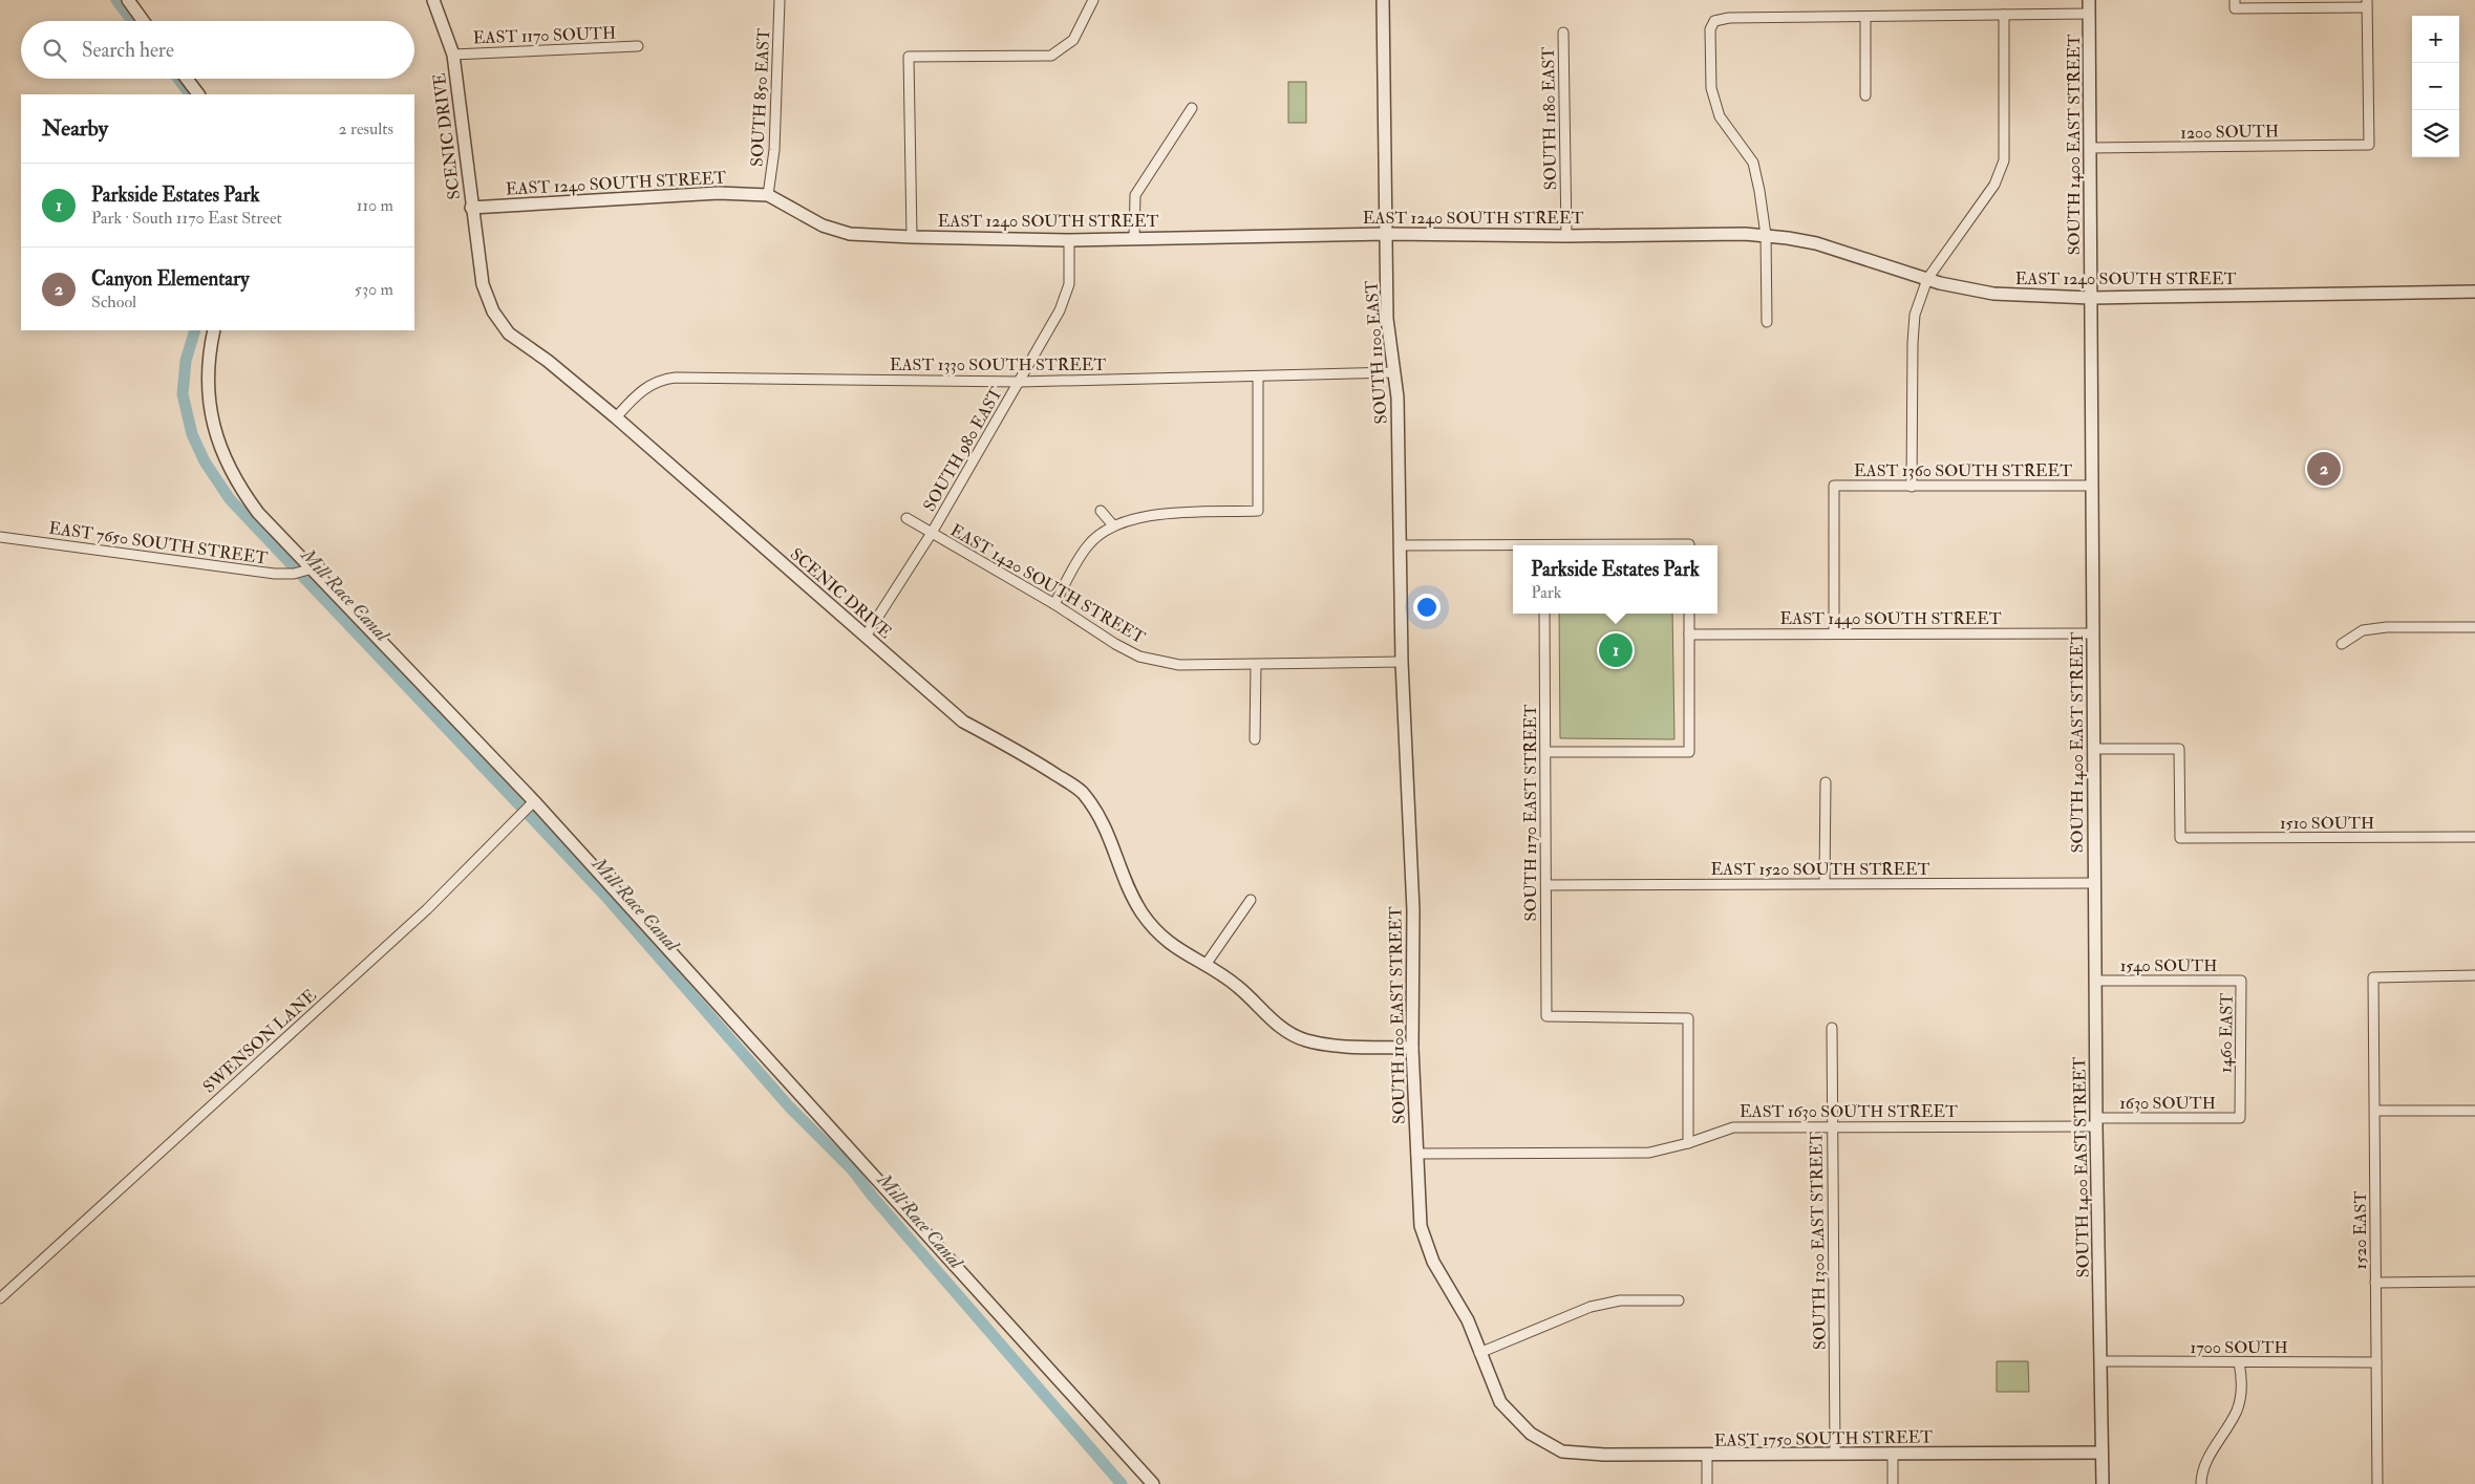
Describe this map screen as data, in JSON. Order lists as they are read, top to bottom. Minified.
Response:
{"streets":{"street":["EAST 1170 SOUTH","SOUTH 850 EAST","SOUTH 1180 EAST","1200 SOUTH","SCENIC DRIVE","SOUTH 1400 EAST STREET","EAST 1240 SOUTH STREET","SOUTH 1100 EAST","EAST 1330 SOUTH STREET","SOUTH 980 EAST","EAST 1360 SOUTH STREET","EAST 7650 SOUTH STREET","EAST 1420 SOUTH STREET","EAST 1440 SOUTH STREET","SOUTH 1170 EAST STREET","1510 SOUTH","EAST 1520 SOUTH STREET","1540 SOUTH","SOUTH 1100 EAST STREET","1460 EAST","SWENSON LANE","1630 SOUTH","EAST 1630 SOUTH STREET","1520 EAST","SOUTH 1300 EAST STREET","1700 SOUTH","EAST 1750 SOUTH STREET"]},"crossings":[["EAST 1170 SOUTH","SCENIC DRIVE"],["SOUTH 850 EAST","EAST 1240 SOUTH STREET"],["SOUTH 1180 EAST","EAST 1240 SOUTH STREET"],["1200 SOUTH","SOUTH 1400 EAST STREET"],["SCENIC DRIVE","EAST 1240 SOUTH STREET"],["SCENIC DRIVE","EAST 1330 SOUTH STREET"],["SCENIC DRIVE","SOUTH 980 EAST"],["SCENIC DRIVE","SOUTH 1100 EAST STREET"],["SOUTH 1400 EAST STREET","EAST 1240 SOUTH STREET"],["SOUTH 1400 EAST STREET","EAST 1360 SOUTH STREET"],["SOUTH 1400 EAST STREET","EAST 1440 SOUTH STREET"],["SOUTH 1400 EAST STREET","1510 SOUTH"],["SOUTH 1400 EAST STREET","EAST 1520 SOUTH STREET"],["SOUTH 1400 EAST STREET","1540 SOUTH"],["SOUTH 1400 EAST STREET","1630 SOUTH"],["SOUTH 1400 EAST STREET","EAST 1630 SOUTH STREET"],["SOUTH 1400 EAST STREET","1700 SOUTH"],["SOUTH 1400 EAST STREET","EAST 1750 SOUTH STREET"],["EAST 1240 SOUTH STREET","SOUTH 1100 EAST"],["EAST 1240 SOUTH STREET","SOUTH 980 EAST"],["SOUTH 1100 EAST","EAST 1330 SOUTH STREET"],["SOUTH 1100 EAST","SOUTH 1100 EAST STREET"],["EAST 1330 SOUTH STREET","SOUTH 980 EAST"],["SOUTH 980 EAST","EAST 1420 SOUTH STREET"],["EAST 1360 SOUTH STREET","EAST 1440 SOUTH STREET"],["EAST 1420 SOUTH STREET","SOUTH 1100 EAST STREET"],["SOUTH 1170 EAST STREET","EAST 1520 SOUTH STREET"],["SOUTH 1170 EAST STREET","EAST 1630 SOUTH STREET"],["1540 SOUTH","1460 EAST"],["SOUTH 1100 EAST STREET","EAST 1630 SOUTH STREET"],["SOUTH 1100 EAST STREET","EAST 1750 SOUTH STREET"],["1460 EAST","1630 SOUTH"],["1630 SOUTH","EAST 1630 SOUTH STREET"],["EAST 1630 SOUTH STREET","SOUTH 1300 EAST STREET"],["1520 EAST","1700 SOUTH"],["SOUTH 1300 EAST STREET","EAST 1750 SOUTH STREET"]],"water":["Mill Race Canal"],"page":{"map_buttons":["+","−"],"search":"Search here","heading":["Nearby","2 results"],"list":[{"mark":"1","name":"Parkside Estates Park","note":"Park · South 1170 East Street","value":"110 m"},{"mark":"2","name":"Canyon Elementary","note":"School","value":"530 m"}],"pins":["2","1"],"popup":["Parkside Estates Park","Park"]}}
